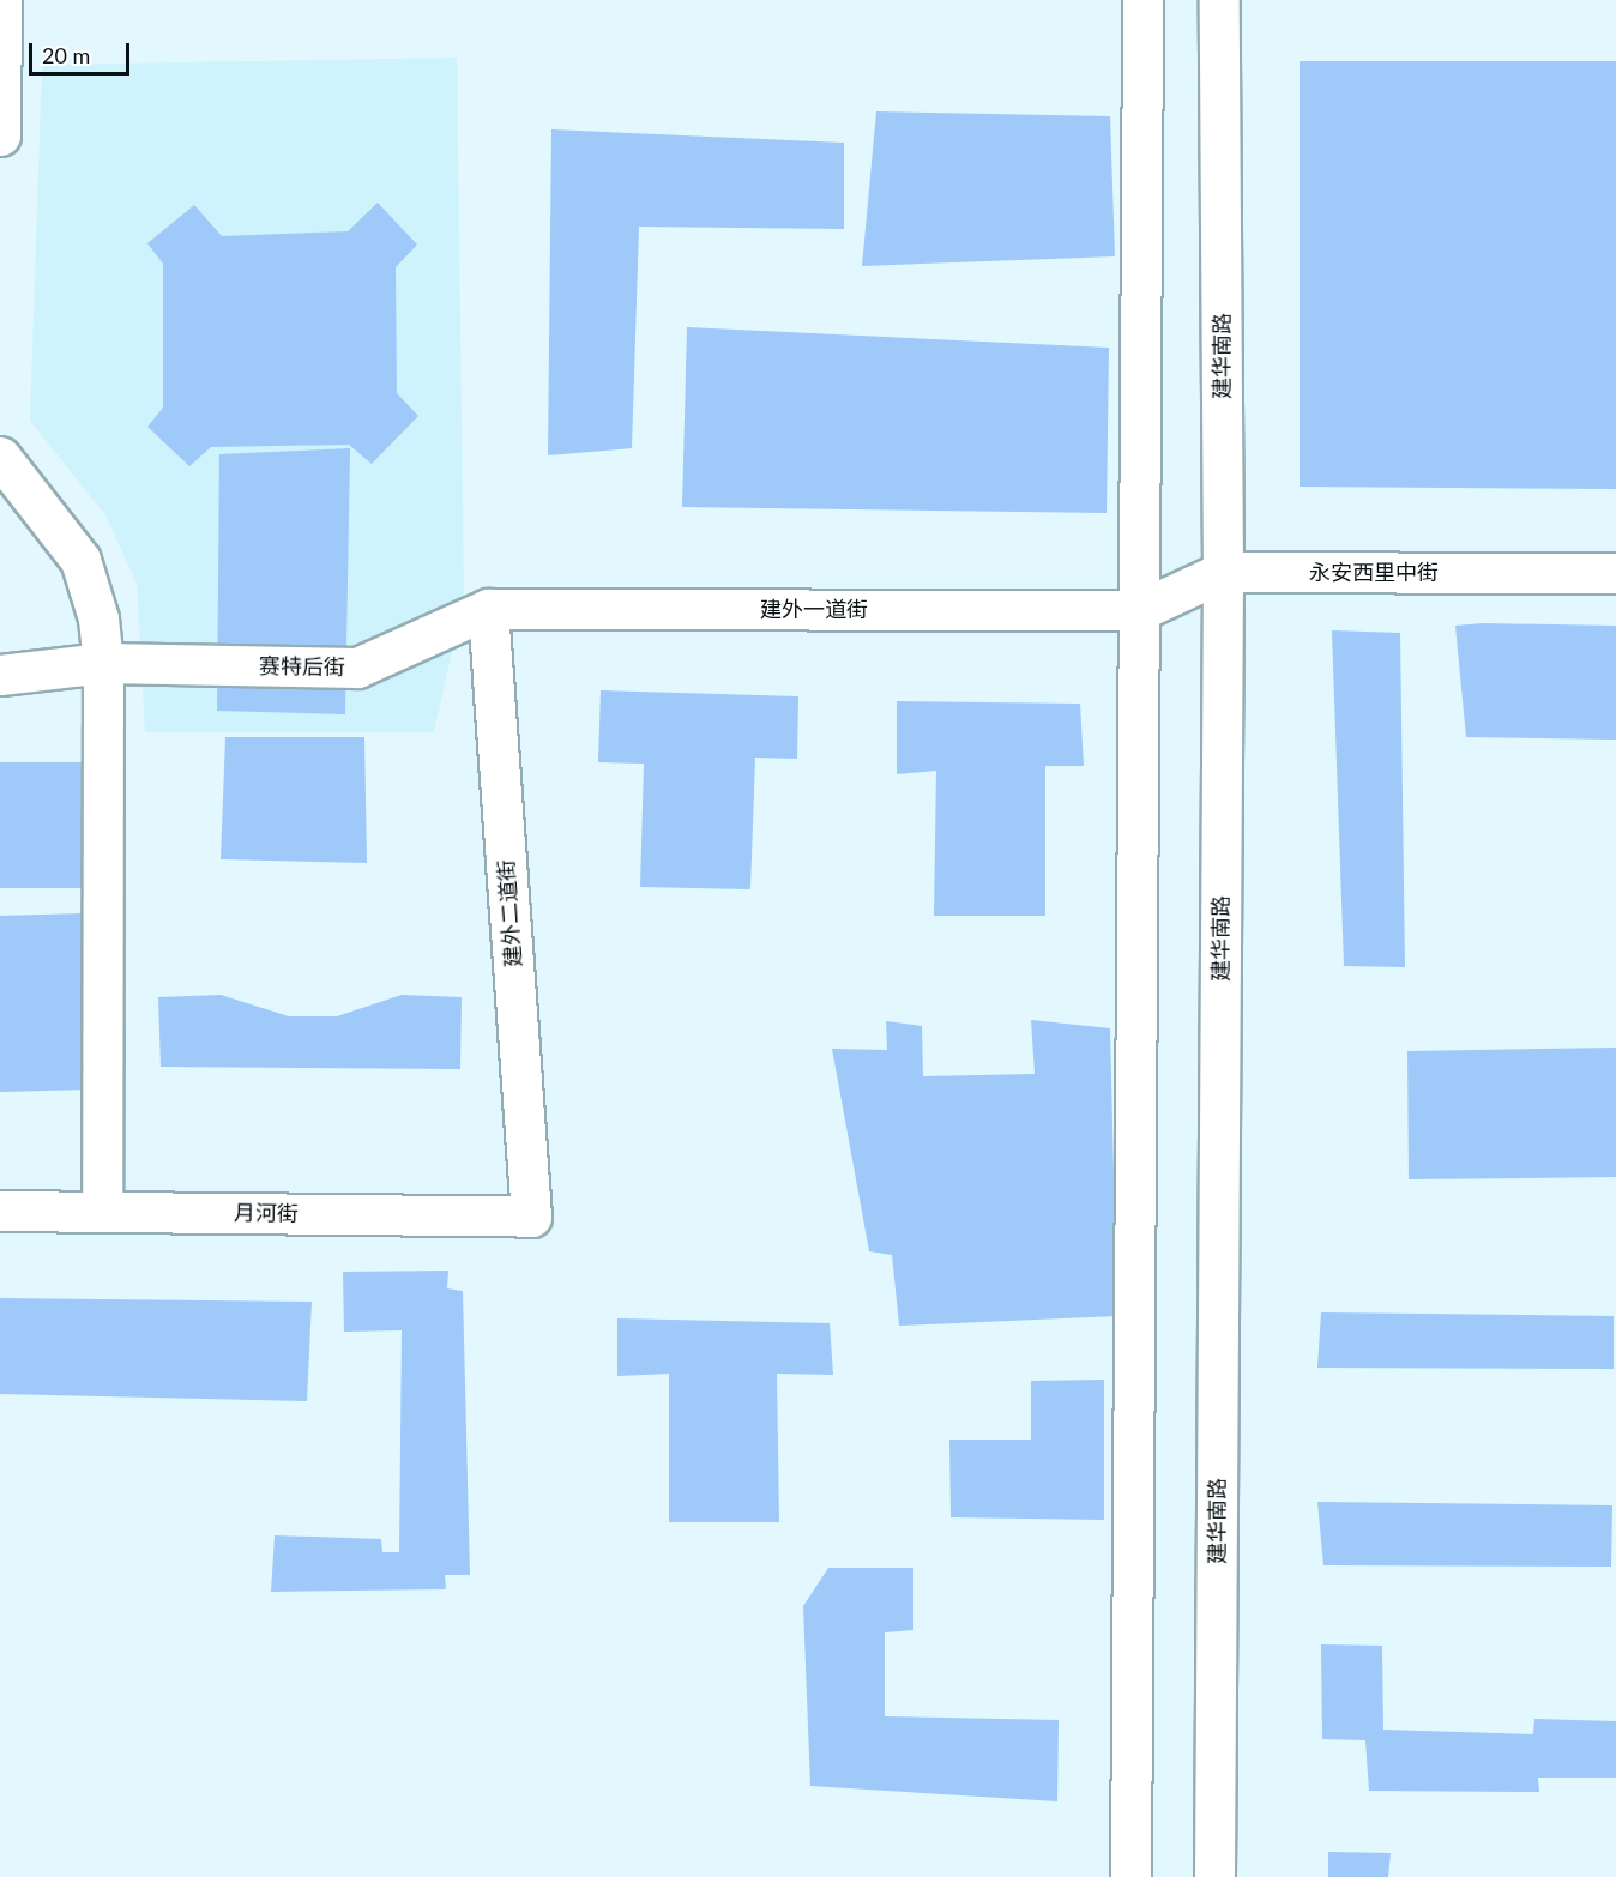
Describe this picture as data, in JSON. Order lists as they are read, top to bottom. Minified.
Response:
{"streets":{"street":["建华南路","永安西里中街","建外一道街","赛特后街","建外二道街","月河街"]},"crossings":[["建华南路","永安西里中街"],["永安西里中街","建外一道街"],["建外一道街","赛特后街"],["建外一道街","建外二道街"],["赛特后街","建外二道街"],["建外二道街","月河街"]],"scale_bar":"20 m"}
